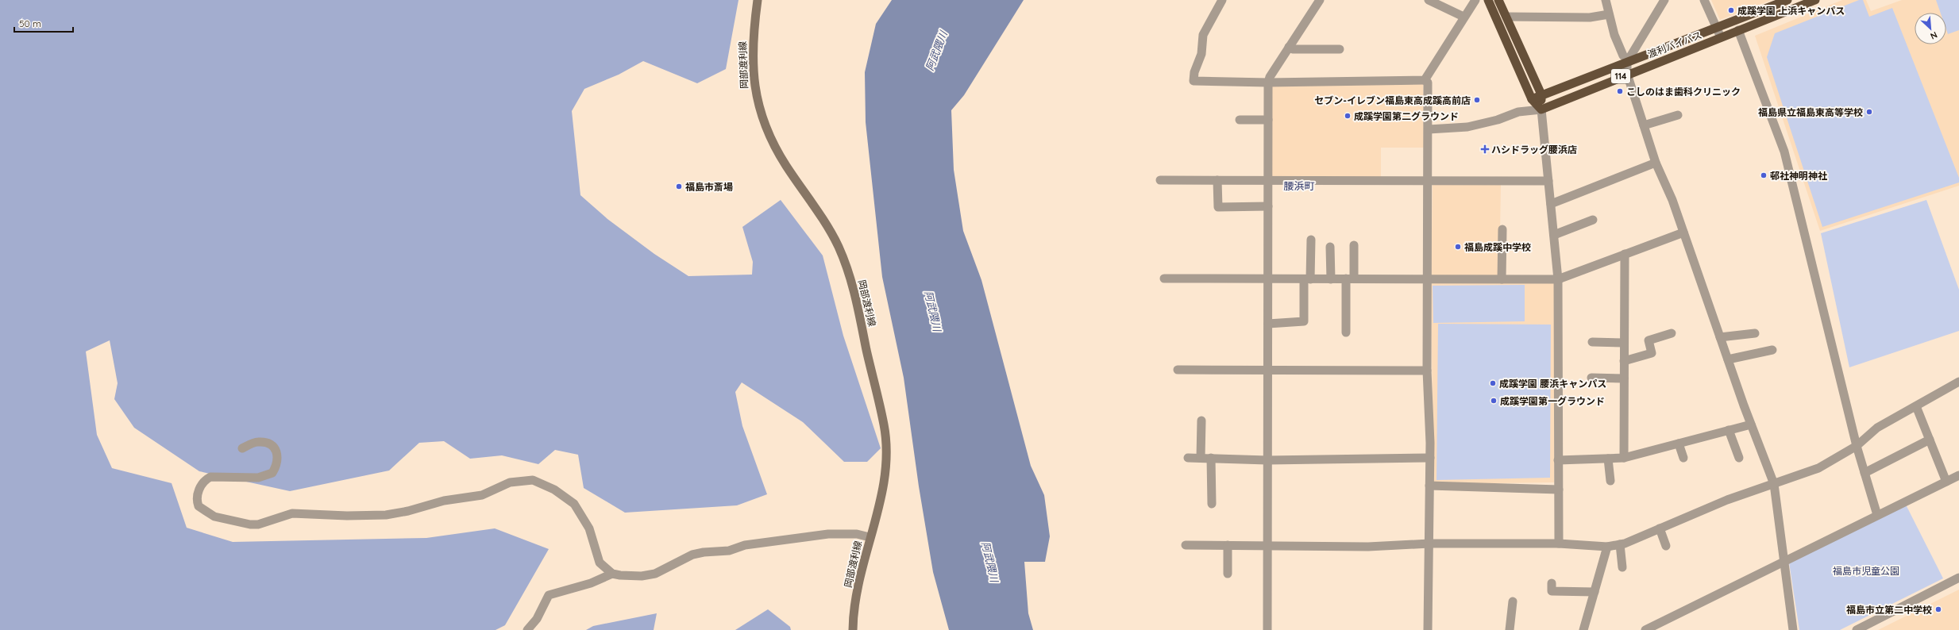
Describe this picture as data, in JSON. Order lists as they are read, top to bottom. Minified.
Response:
{"streets":{"highway":["渡利バイパス","114"],"main road":["岡部渡利線"]},"crossings":[["渡利バイパス","114"]],"districts":["腰浜町"],"water":["阿武隈川"],"parks":["福島市児童公園"],"places":{"other":["成蹊学園 上浜キャンパス","こしのはま歯科クリニック","セブン-イレブン福島東高成蹊高前店","福島県立福島東高等学校","成蹊学園第二グラウンド","邨社神明神社","福島市斎場","福島成蹊中学校","成蹊学園 腰浜キャンパス","成蹊学園第一グラウンド","福島市立第二中学校"],"health":["ハシドラッグ腰浜店"]},"scale_bar":"50 m","north":"bottom right"}
